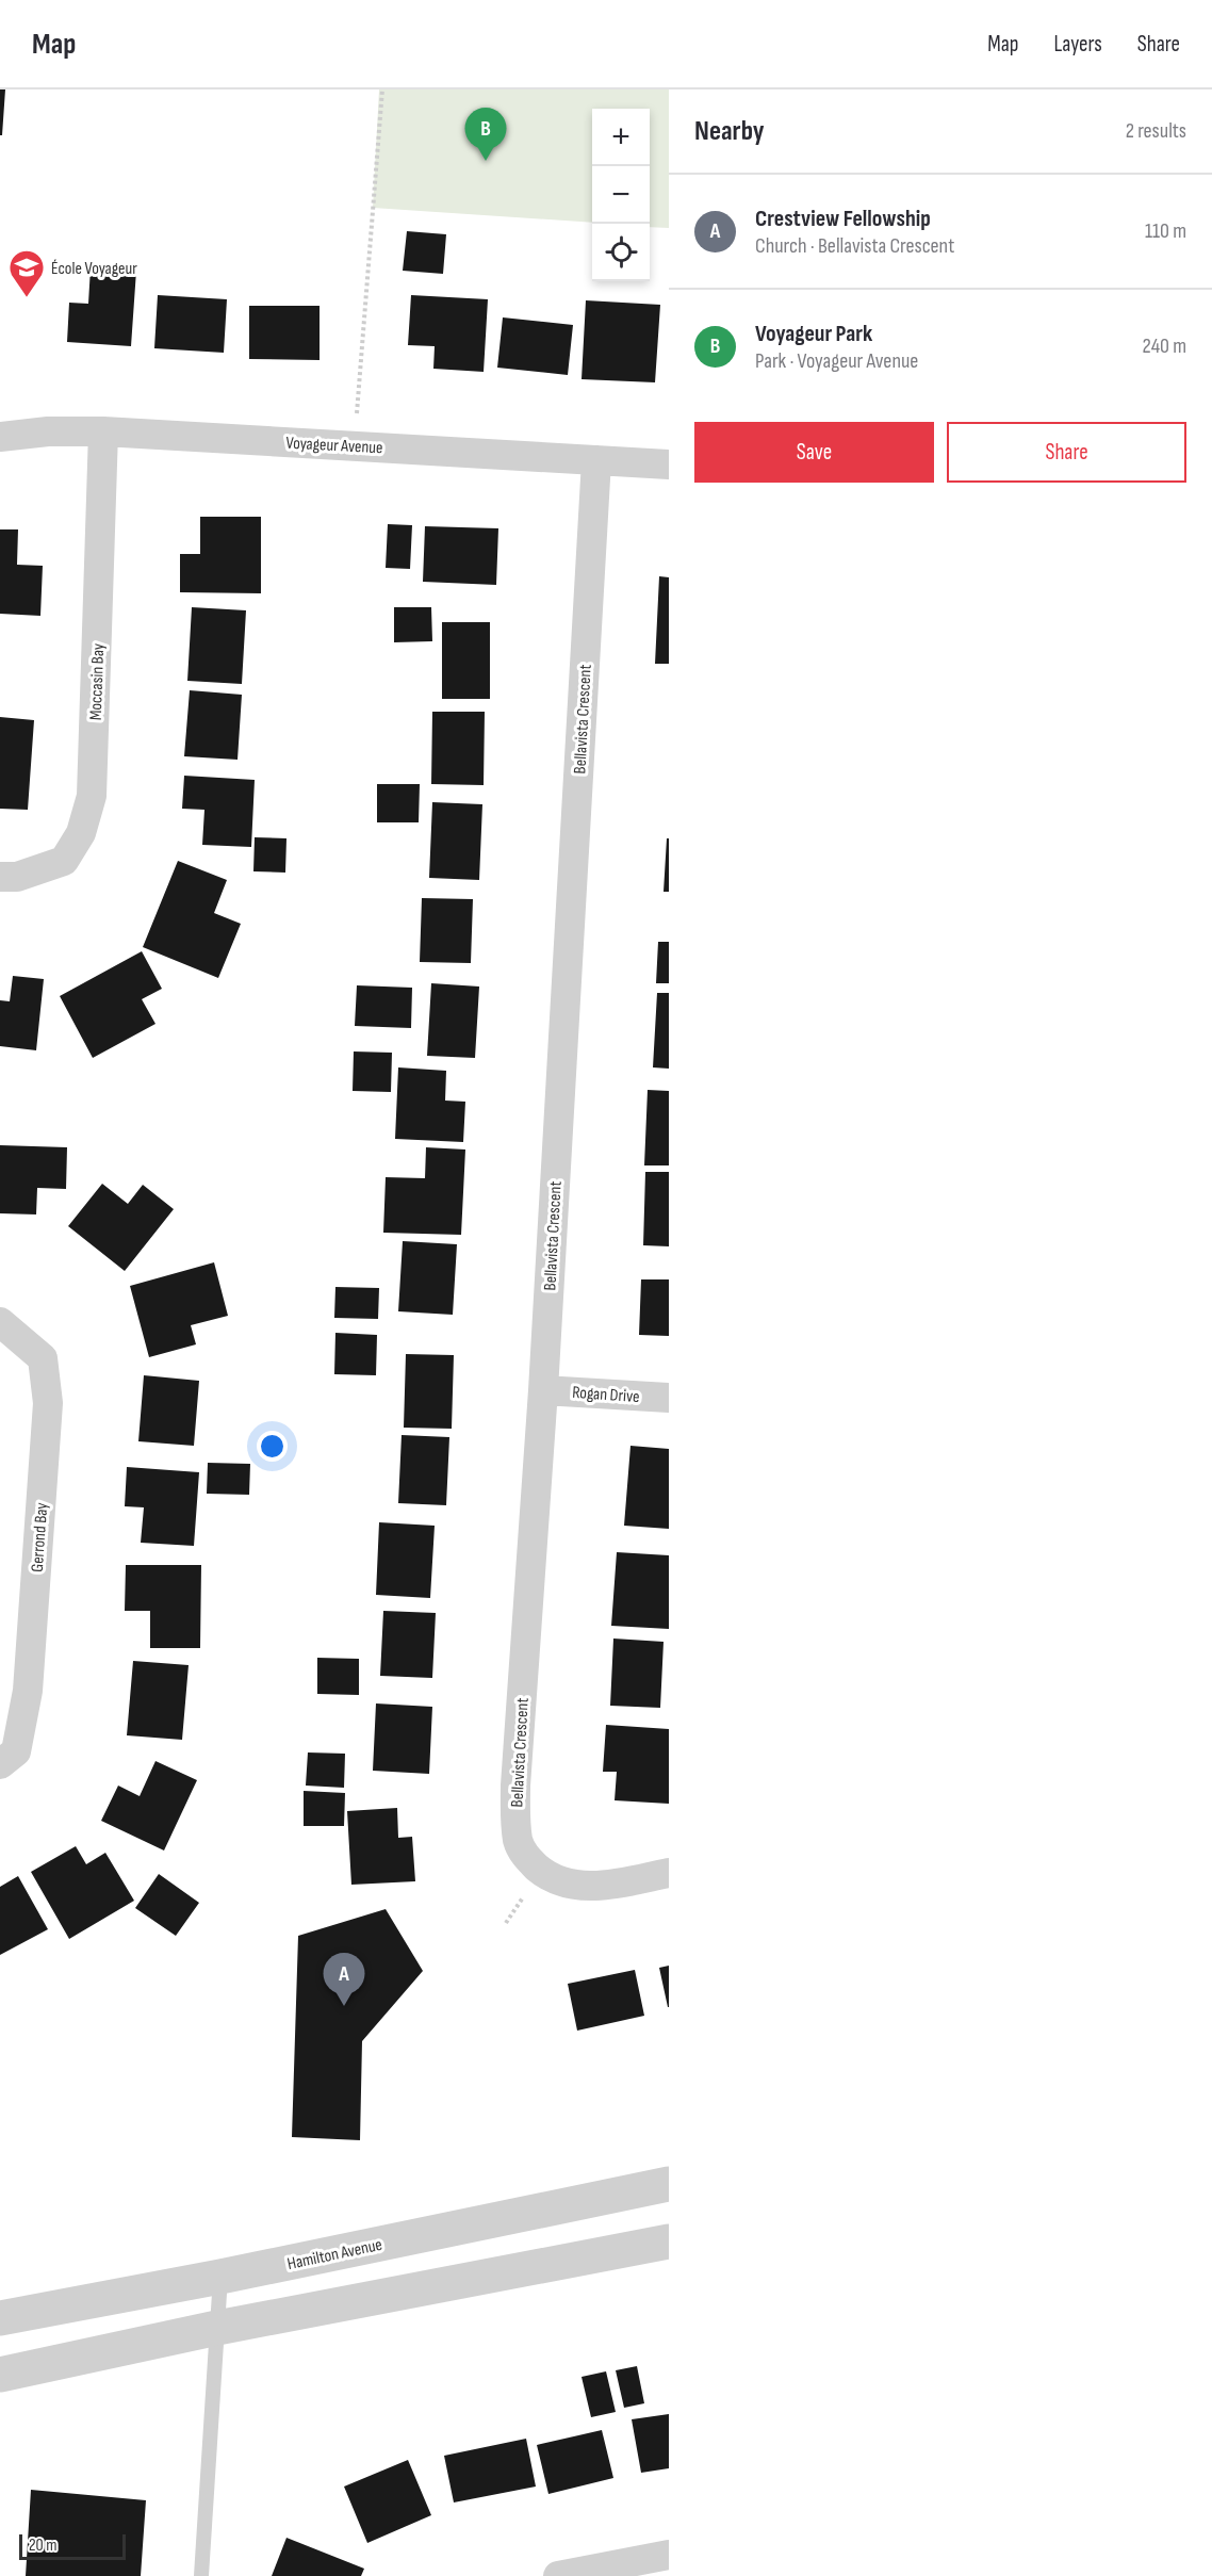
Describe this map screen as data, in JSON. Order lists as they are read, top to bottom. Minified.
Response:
{"streets":{"street":["Voyageur Avenue","Moccasin Bay","Bellavista Crescent","Rogan Drive","Gerrond Bay","Hamilton Avenue"]},"crossings":[["Voyageur Avenue","Moccasin Bay"],["Voyageur Avenue","Bellavista Crescent"],["Bellavista Crescent","Rogan Drive"]],"places":{"school or university":["École Voyageur"]},"scale_bar":"20 m","page":{"header":"Map","nav":["Map","Layers","Share"],"heading":["Nearby","2 results"],"pins":["B","A"],"map_buttons":["+","−"],"list":[{"mark":"A","name":"Crestview Fellowship","note":"Church · Bellavista Crescent","value":"110 m"},{"mark":"B","name":"Voyageur Park","note":"Park · Voyageur Avenue","value":"240 m"}],"buttons":["Save","Share"],"scale":"20 m"}}
